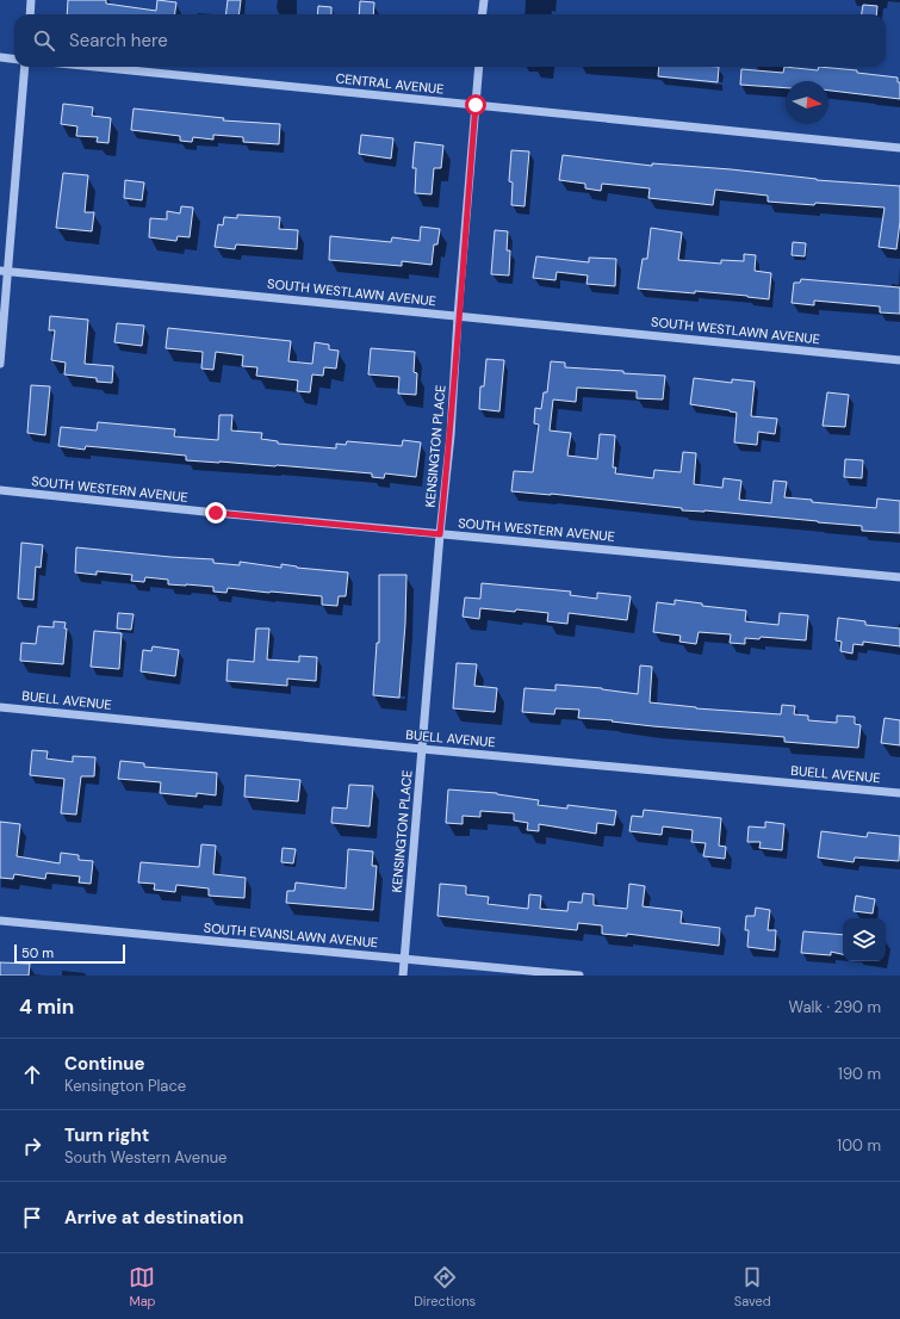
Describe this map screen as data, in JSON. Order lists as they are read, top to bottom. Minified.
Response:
{"streets":{"street":["CENTRAL AVENUE","SOUTH WESTLAWN AVENUE","KENSINGTON PLACE","SOUTH WESTERN AVENUE","BUELL AVENUE","SOUTH EVANSLAWN AVENUE"]},"crossings":[["CENTRAL AVENUE","KENSINGTON PLACE"],["SOUTH WESTLAWN AVENUE","KENSINGTON PLACE"],["KENSINGTON PLACE","SOUTH WESTERN AVENUE"],["KENSINGTON PLACE","BUELL AVENUE"],["KENSINGTON PLACE","SOUTH EVANSLAWN AVENUE"]],"scale_bar":"50 m","north":"right","page":{"search":"Search here","scale":"50 m","heading":["4 min","Walk · 290 m"],"list":[["Continue","Kensington Place","190 m"],["Turn right","South Western Avenue","100 m"],"Arrive at destination"],"nav":["Map","Directions","Saved"]}}
